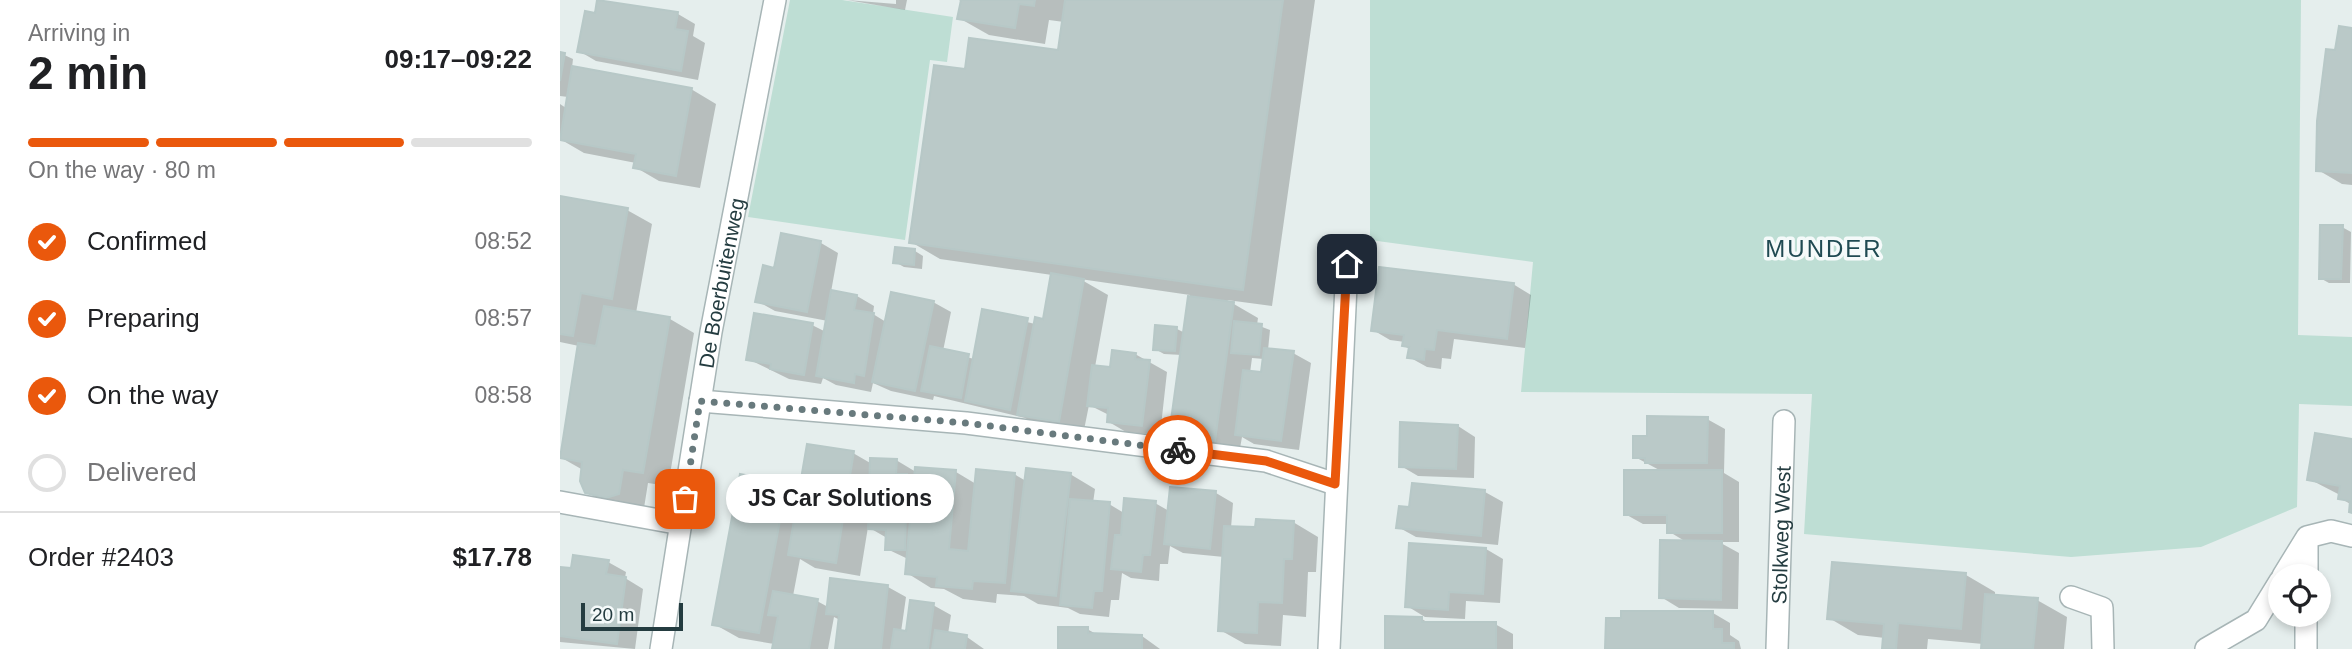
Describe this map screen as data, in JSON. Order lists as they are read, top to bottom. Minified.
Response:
{"streets":{"street":["De Boerbuitenweg","Stolkweg West"]},"districts":["MUNDER"],"places":["JS Car Solutions"],"scale_bar":"20 m","page":{"heading":["2 min","Arriving in","09:17–09:22"],"panel":["Order #2403","$17.78"],"bar":"On the way · 80 m","list":[["Confirmed","08:52"],["Preparing","08:57"],["On the way","08:58"],"Delivered"],"bubble":"JS Car Solutions","scale":"20 m"}}
